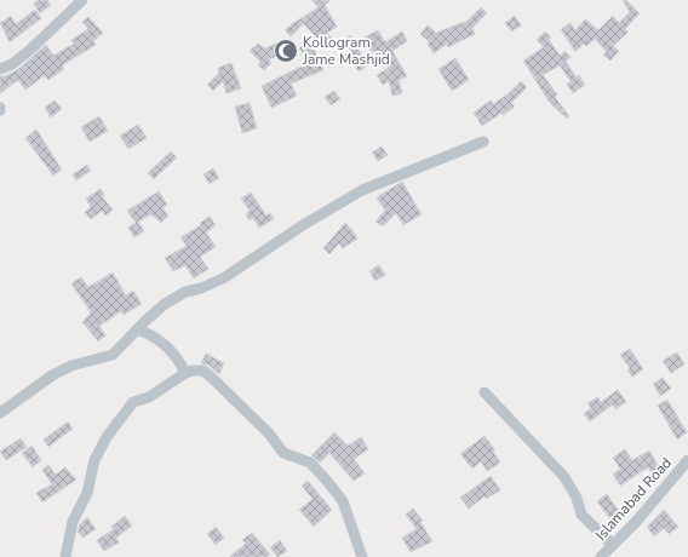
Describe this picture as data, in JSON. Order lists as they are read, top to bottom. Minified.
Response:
{"streets":{"street":["Islamabad Road"]},"places":{"mosque":["Kollogram Jame Mashjid"]}}
